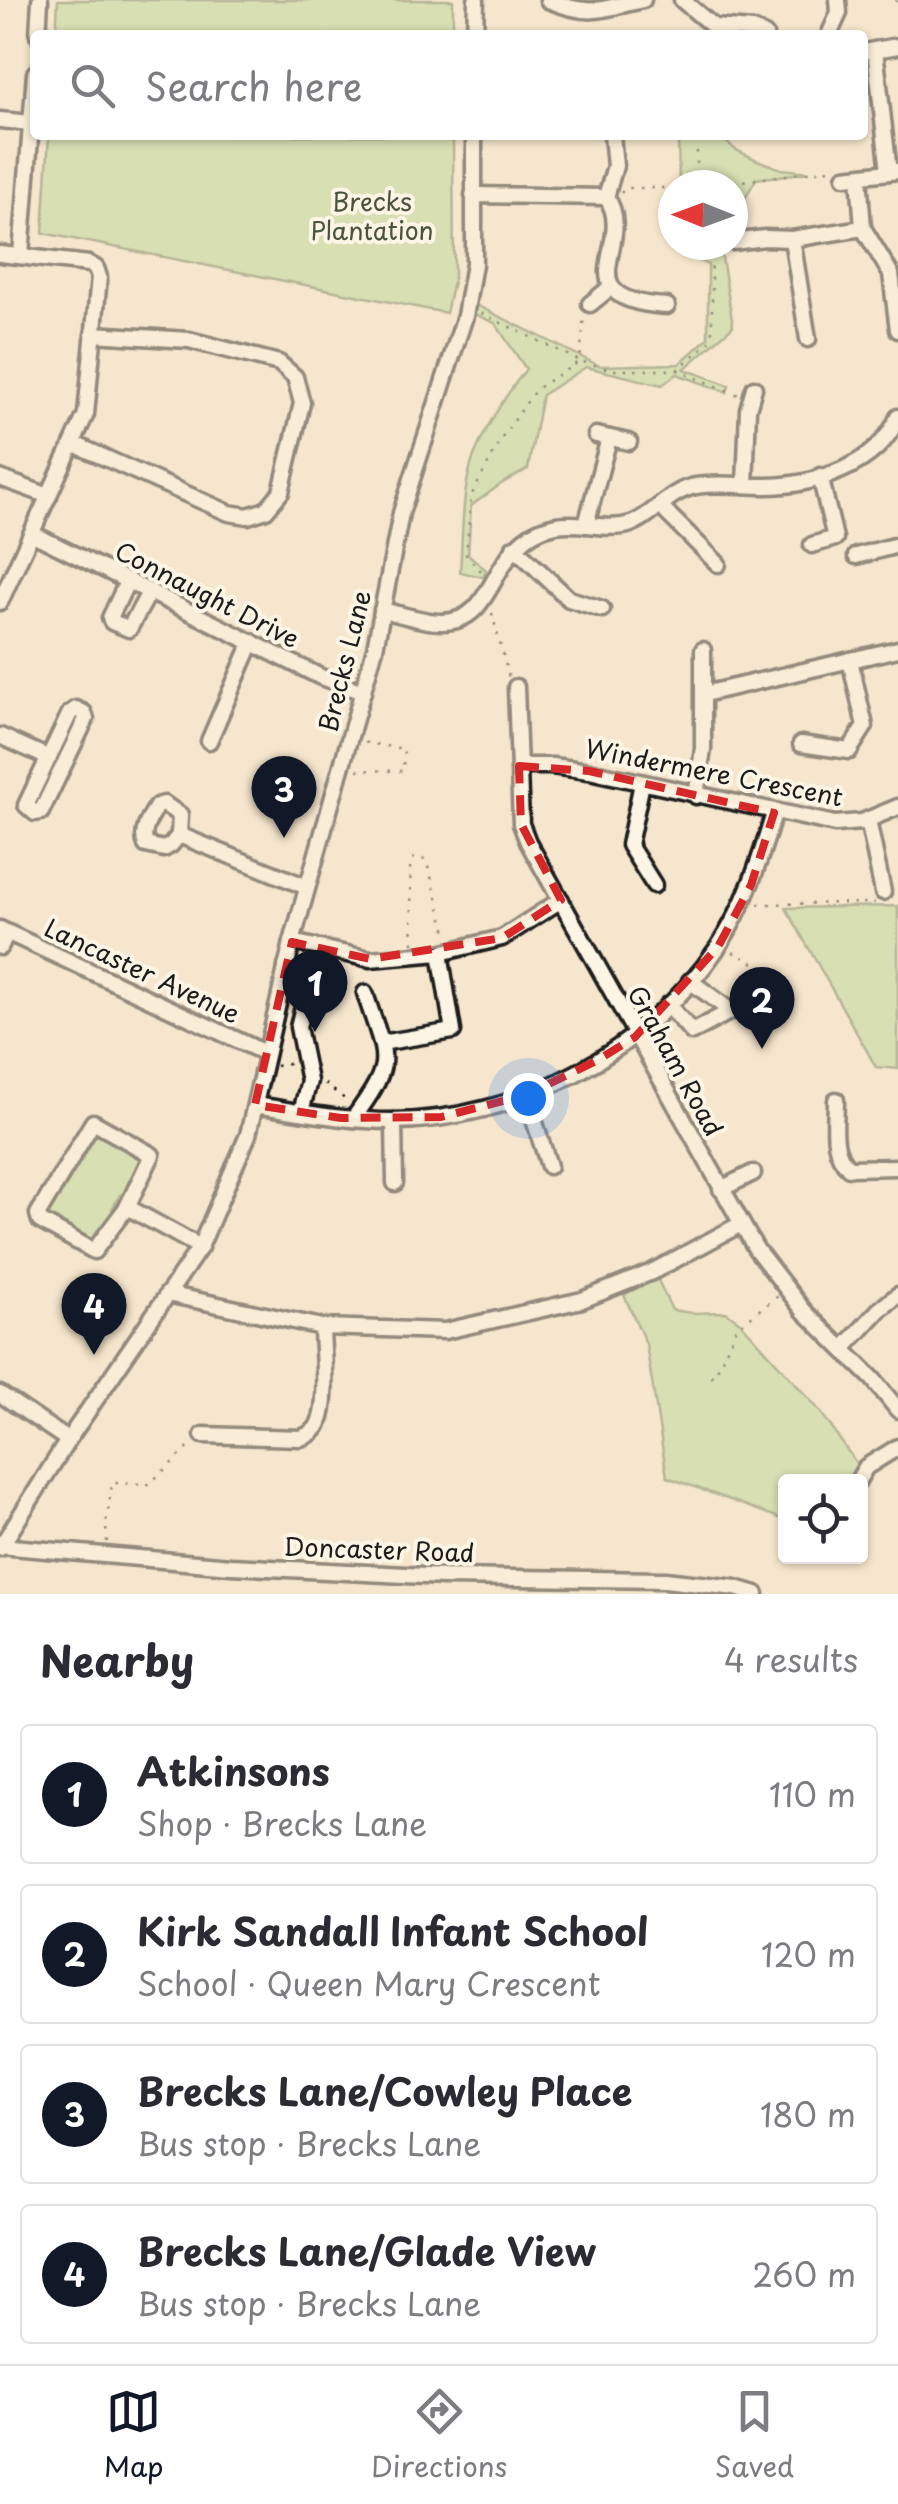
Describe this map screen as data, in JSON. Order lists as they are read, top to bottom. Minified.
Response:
{"streets":{"street":["Connaught Drive","Brecks Lane","Windermere Crescent","Lancaster Avenue","Graham Road","Doncaster Road"]},"crossings":[["Connaught Drive","Brecks Lane"],["Brecks Lane","Lancaster Avenue"],["Brecks Lane","Doncaster Road"],["Windermere Crescent","Graham Road"]],"parks":["Brecks Plantation"],"north":"left","page":{"search":"Search here","pins":["3","1","2","4"],"heading":["Nearby","4 results"],"list":[{"mark":"1","name":"Atkinsons","note":"Shop · Brecks Lane","value":"110 m"},{"mark":"2","name":"Kirk Sandall Infant School","note":"School · Queen Mary Crescent","value":"120 m"},{"mark":"3","name":"Brecks Lane/Cowley Place","note":"Bus stop · Brecks Lane","value":"180 m"},{"mark":"4","name":"Brecks Lane/Glade View","note":"Bus stop · Brecks Lane","value":"260 m"}],"nav":["Map","Directions","Saved"]}}
